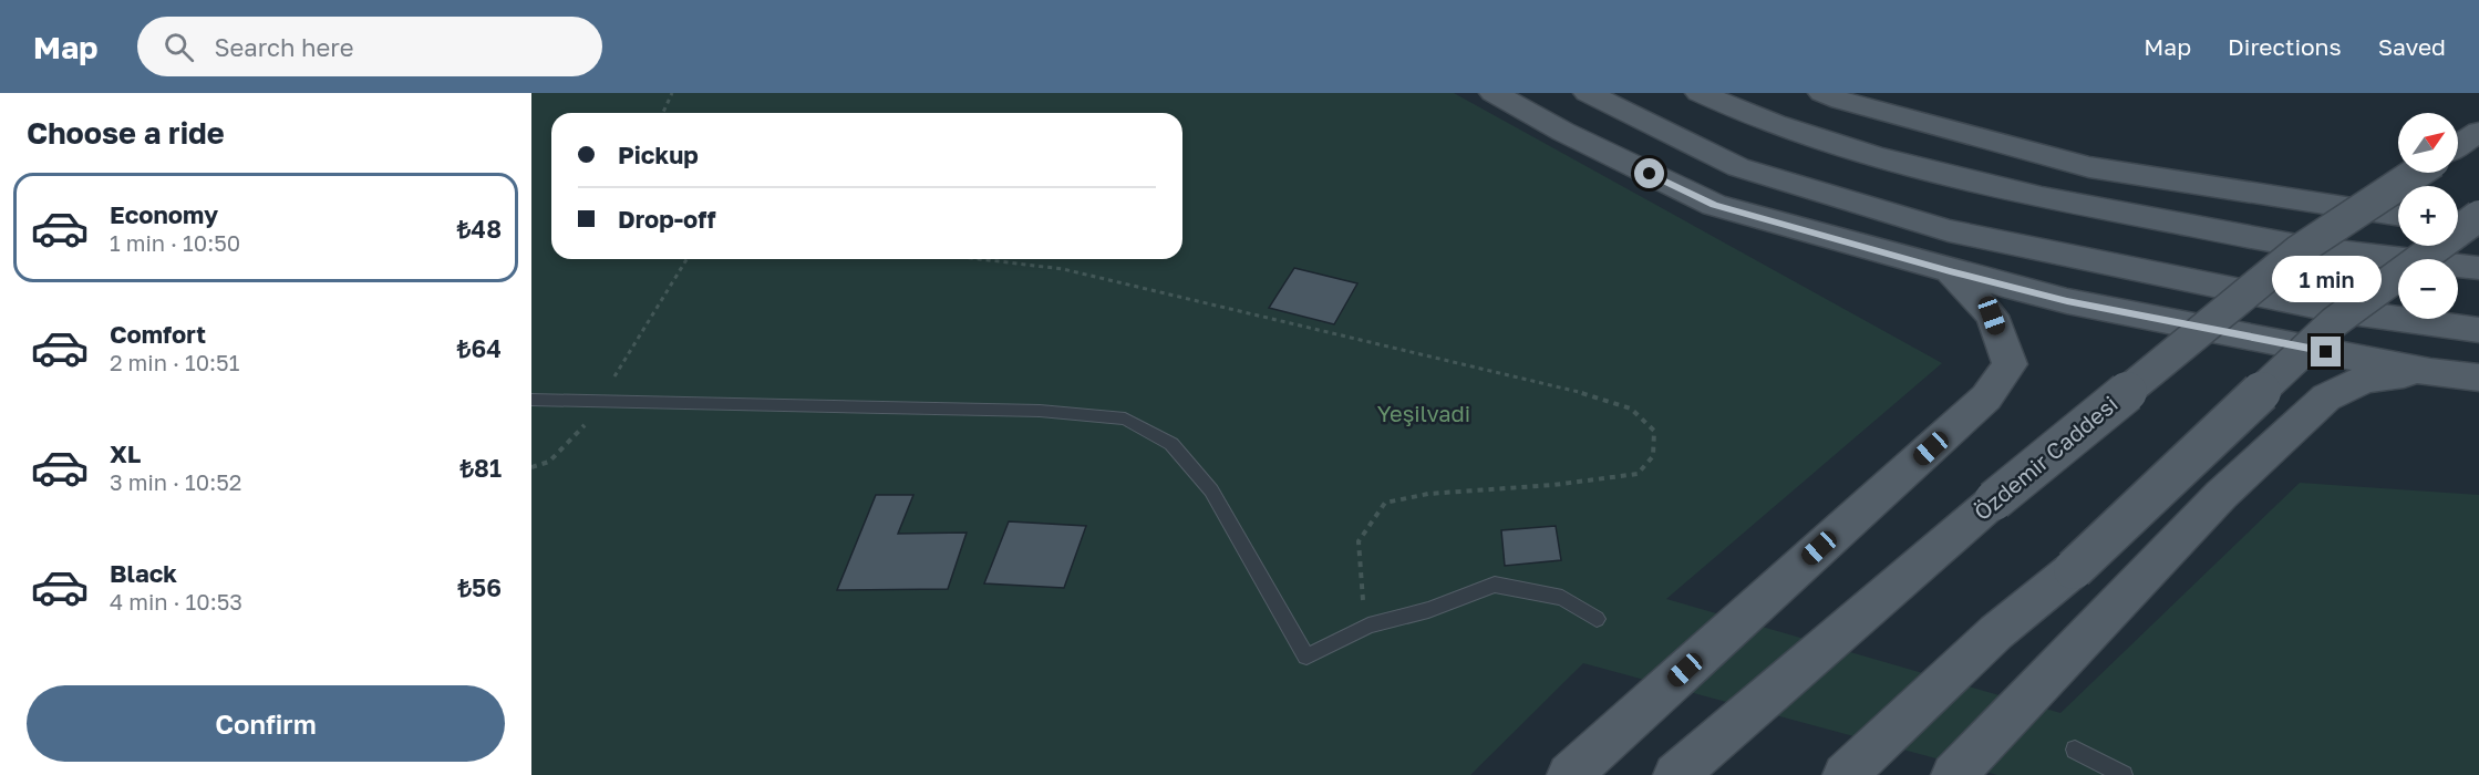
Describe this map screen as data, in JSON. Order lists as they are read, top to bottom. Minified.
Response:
{"streets":{"main road":["Özdemir Caddesi"]},"parks":["Yeşilvadi"],"north":"top right","page":{"header":"Map","search":"Search here","nav":["Map","Directions","Saved"],"heading":"Choose a ride","map_buttons":["+","−"],"banner":["Pickup","Drop-off"],"list":[{"name":"Economy","note":"1 min · 10:50","value":"₺48"},{"name":"Comfort","note":"2 min · 10:51","value":"₺64"},{"name":"XL","note":"3 min · 10:52","value":"₺81"},{"name":"Black","note":"4 min · 10:53","value":"₺56"}],"bubble":"1 min","buttons":"Confirm"}}
